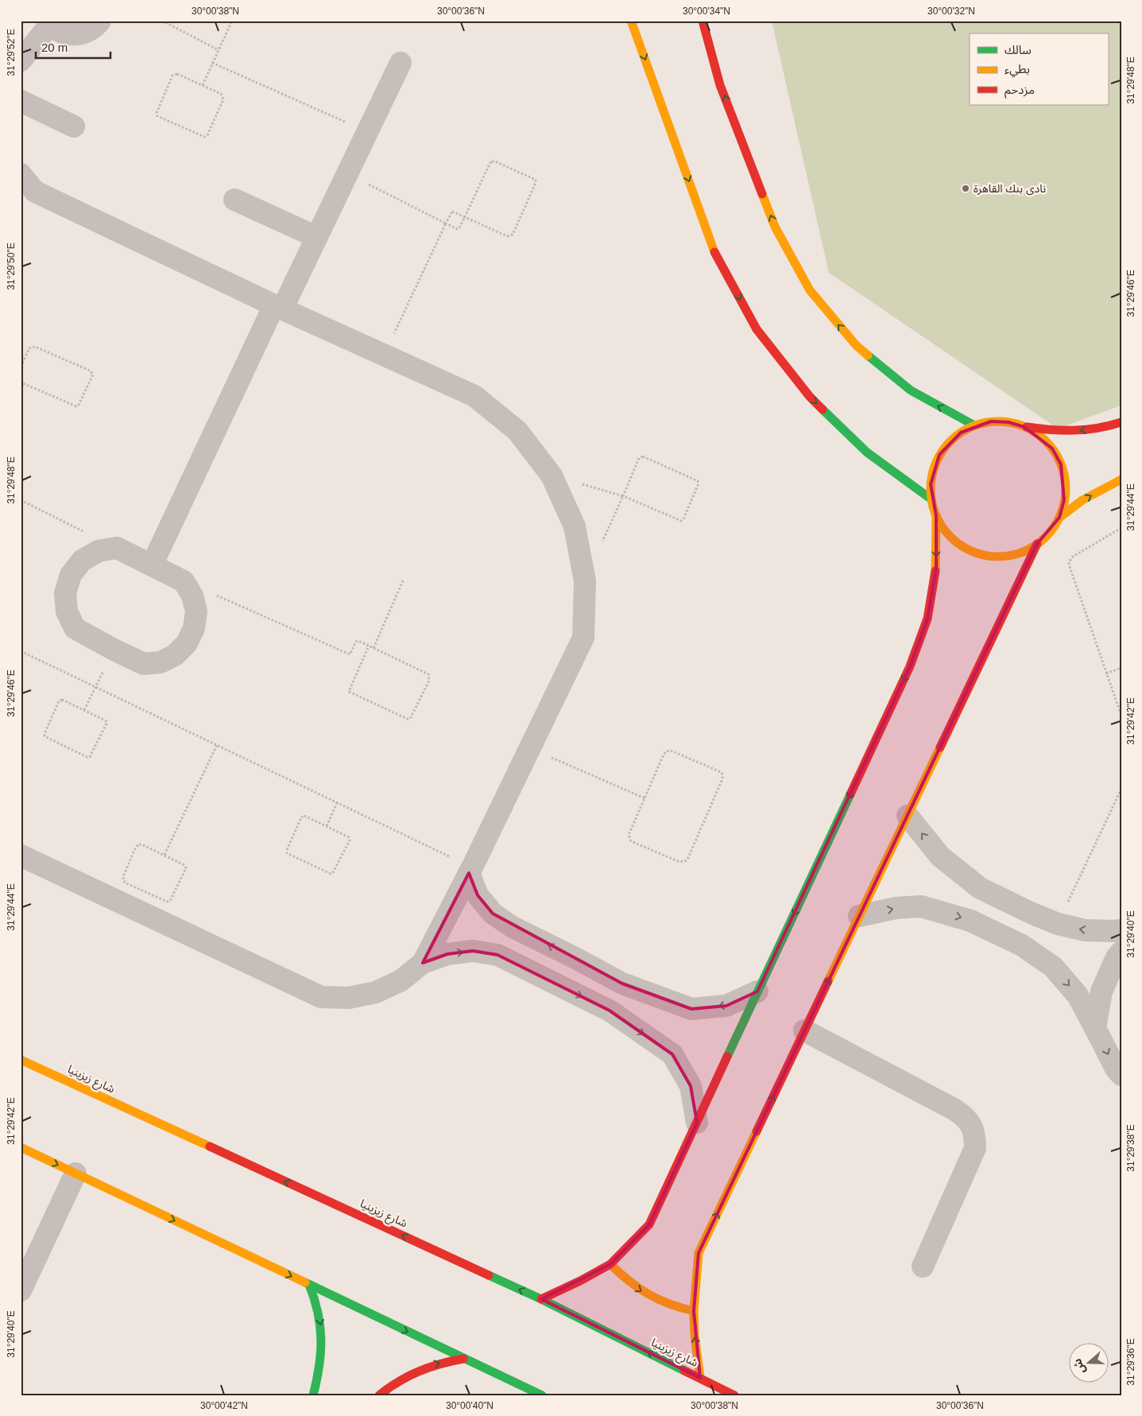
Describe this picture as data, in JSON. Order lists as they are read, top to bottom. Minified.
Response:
{"streets":{"street":["شارع زيزينيا"]},"one_way":["شارع زيزينيا"],"places":["نادى بنك القاهرة"],"legend":["سالك","بطيء","مزدحم"],"scale_bar":"20 m","north":"left","coordinates":["30°00'38\"N","30°00'36\"N","30°00'34\"N","30°00'32\"N","31°29'52\"E","31°29'48\"E","31°29'50\"E","31°29'46\"E","31°29'44\"E","31°29'42\"E","31°29'40\"E","31°29'38\"E","31°29'36\"E","30°00'42\"N","30°00'40\"N"]}
